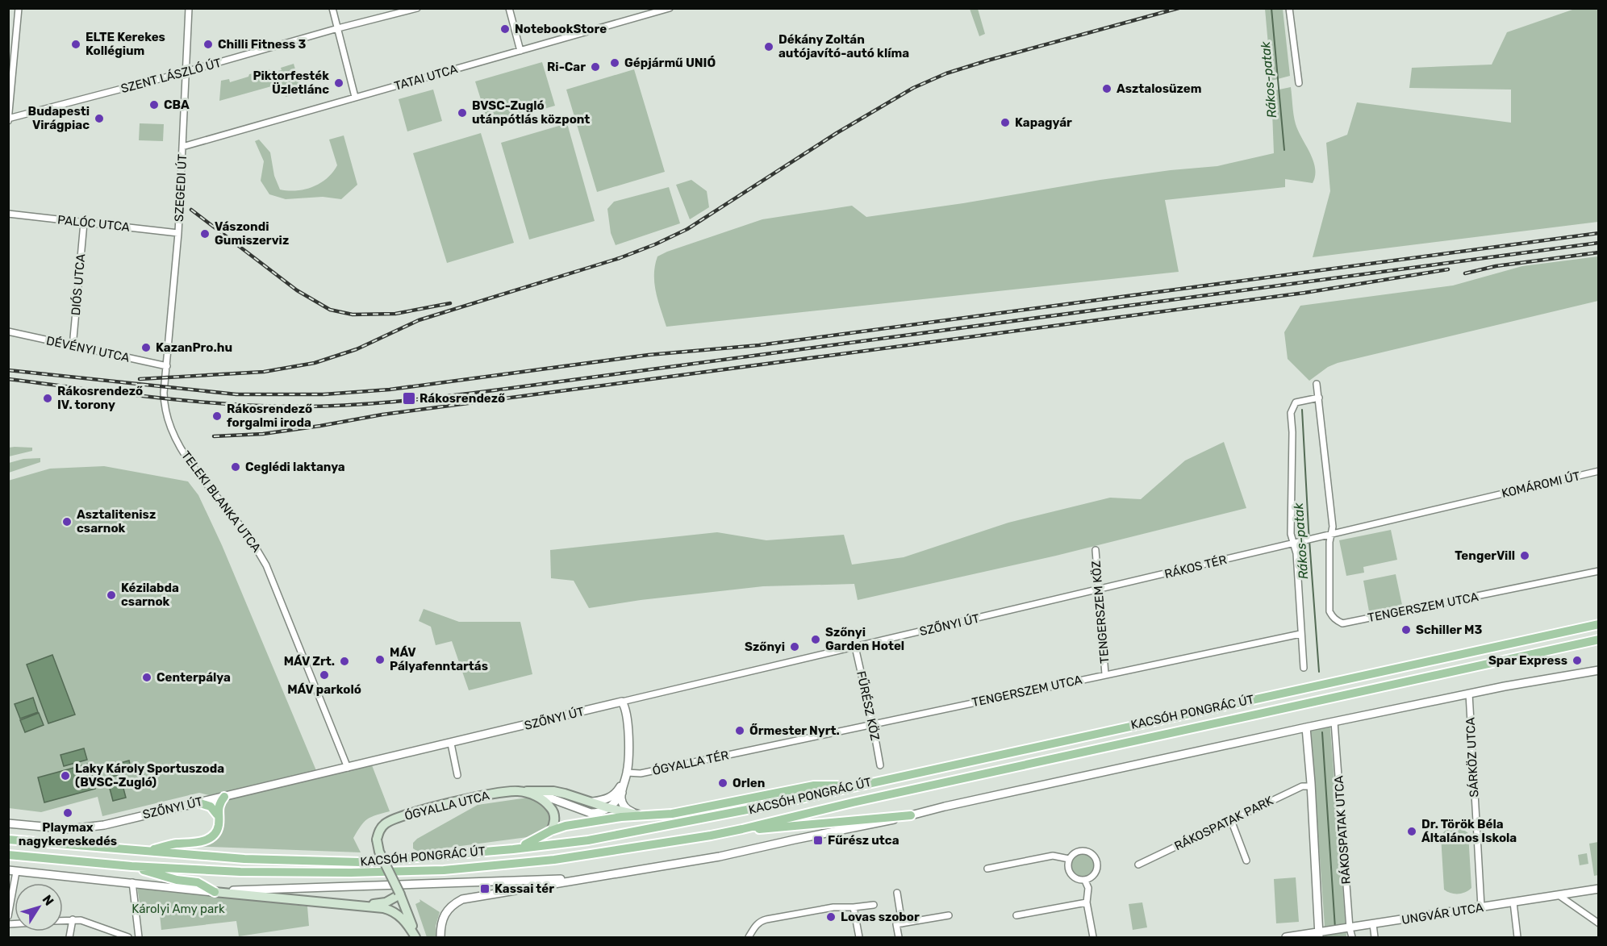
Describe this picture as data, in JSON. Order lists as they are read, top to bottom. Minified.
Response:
{"streets":{"main road":["KACSÓH PONGRÁC ÚT","ÓGYALLA UTCA"],"street":["SZENT LÁSZLÓ ÚT","TATAI UTCA","SZEGEDI ÚT","PALÓC UTCA","DIÓS UTCA","DÉVÉNYI UTCA","KOMÁROMI ÚT","TELEKI BLANKA UTCA","RÁKOS TÉR","TENGERSZEM UTCA","TENGERSZEM KÖZ","SZŐNYI ÚT","FŰRÉSZ KÖZ","SÁRKÖZ UTCA","ÓGYALLA TÉR","RÁKOSPATAK PARK","RÁKOSPATAK UTCA","UNGVÁR UTCA"]},"crossings":[["SZENT LÁSZLÓ ÚT","SZEGEDI ÚT"],["TATAI UTCA","SZEGEDI ÚT"],["SZEGEDI ÚT","PALÓC UTCA"],["SZEGEDI ÚT","DÉVÉNYI UTCA"],["SZEGEDI ÚT","TELEKI BLANKA UTCA"],["PALÓC UTCA","DIÓS UTCA"],["DIÓS UTCA","DÉVÉNYI UTCA"],["DÉVÉNYI UTCA","TELEKI BLANKA UTCA"],["KOMÁROMI ÚT","RÁKOS TÉR"],["TELEKI BLANKA UTCA","SZŐNYI ÚT"],["RÁKOS TÉR","TENGERSZEM UTCA"],["RÁKOS TÉR","TENGERSZEM KÖZ"],["RÁKOS TÉR","SZŐNYI ÚT"],["TENGERSZEM UTCA","TENGERSZEM KÖZ"],["TENGERSZEM UTCA","FŰRÉSZ KÖZ"],["TENGERSZEM UTCA","ÓGYALLA TÉR"],["TENGERSZEM KÖZ","SZŐNYI ÚT"],["SZŐNYI ÚT","FŰRÉSZ KÖZ"],["KACSÓH PONGRÁC ÚT","SÁRKÖZ UTCA"],["KACSÓH PONGRÁC ÚT","RÁKOSPATAK UTCA"],["SÁRKÖZ UTCA","UNGVÁR UTCA"],["RÁKOSPATAK UTCA","UNGVÁR UTCA"]],"water":["Rákos-patak"],"parks":["Károlyi Amy park"],"places":{"other":["NotebookStore","ELTE Kerekes Kollégium","Chilli Fitness 3","Dékány Zoltán autójavító-autó klíma","Gépjármű UNIÓ","Ri-Car","Piktorfesték Üzletlánc","Asztalosüzem","CBA","BVSC-Zugló utánpótlás központ","Budapesti Virágpiac","Kapagyár","Vászondi Gumiszerviz","KazanPro.hu","Rákosrendező IV. torony","Rákosrendező forgalmi iroda","Ceglédi laktanya","Asztalitenisz csarnok","TengerVill","Kézilabda csarnok","Schiller M3","Szőnyi Garden Hotel","Szőnyi","MÁV Pályafenntartás","Spar Express","MÁV Zrt.","MÁV parkoló","Centerpálya","Őrmester Nyrt.","Laky Károly Sportuszoda (BVSC-Zugló)","Orlen","Playmax nagykereskedés","Dr. Török Béla Általános Iskola","Lovas szobor"],"transit":["Rákosrendező","Fűrész utca","Kassai tér"]},"north":"top right"}
